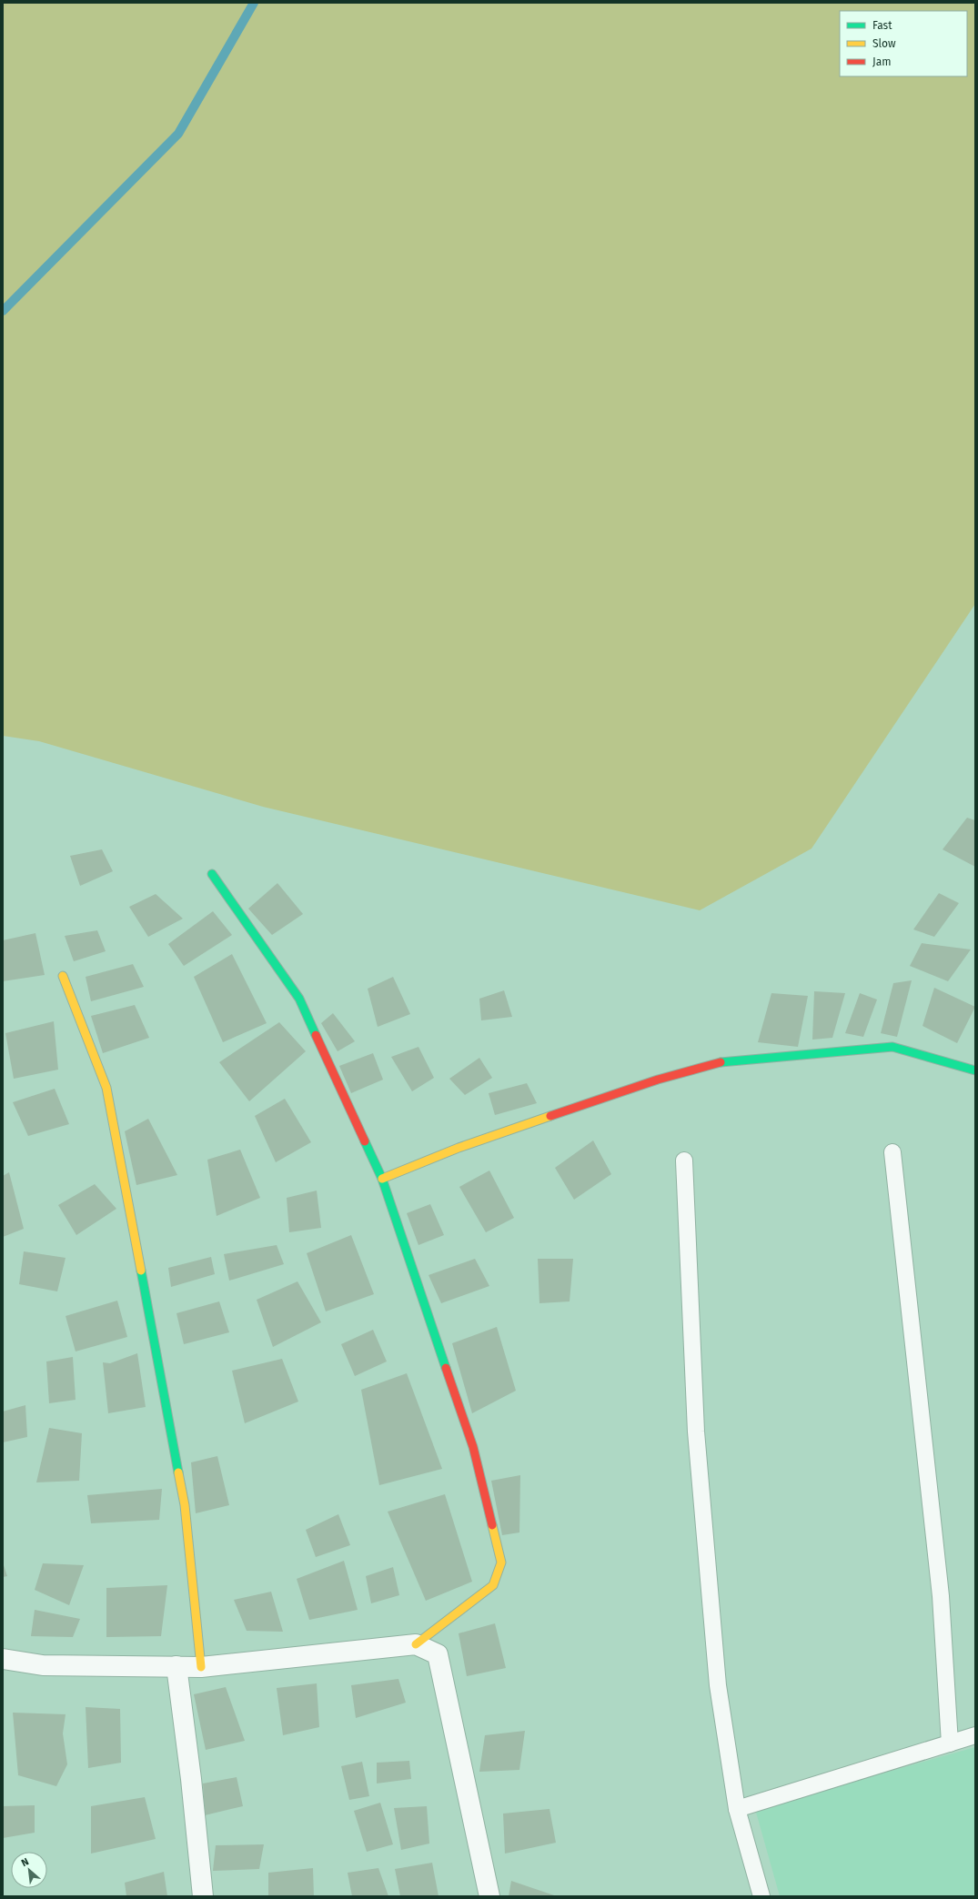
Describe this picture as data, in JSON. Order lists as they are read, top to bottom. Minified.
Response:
{"legend":["Fast","Slow","Jam"],"north":"top left"}
